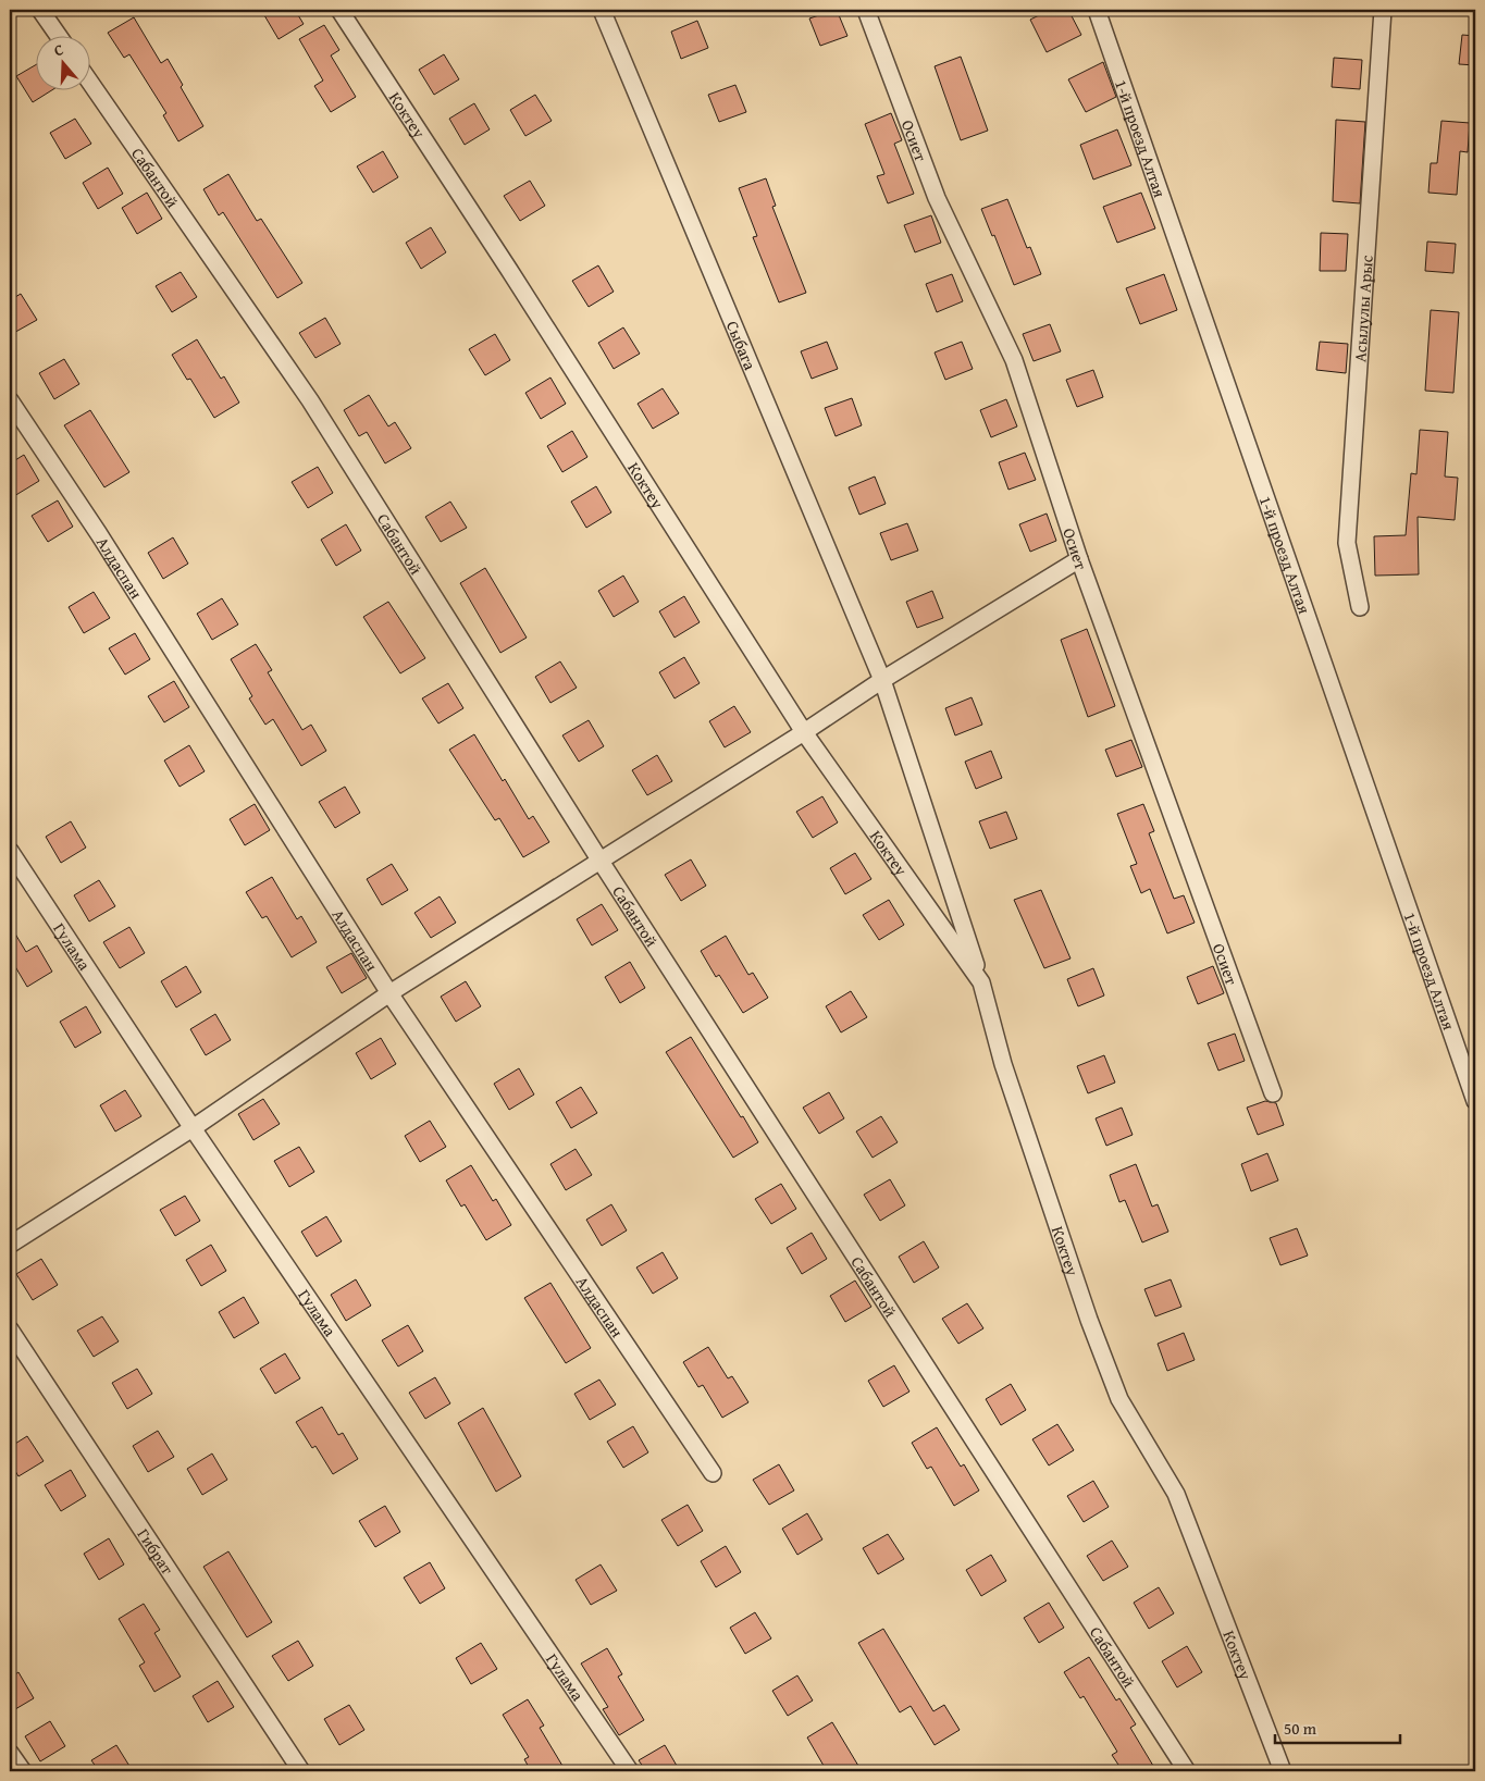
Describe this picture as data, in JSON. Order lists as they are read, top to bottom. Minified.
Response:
{"streets":{"street":["Коктеу","Осиет","1-й проезд Алтая","Сабантой","Асылулы Арыс","Сыбага","Алдаспан","Гулама","Гибрат"]},"crossings":[["Коктеу","Сыбага"]],"scale_bar":"50 m","north":"top"}
